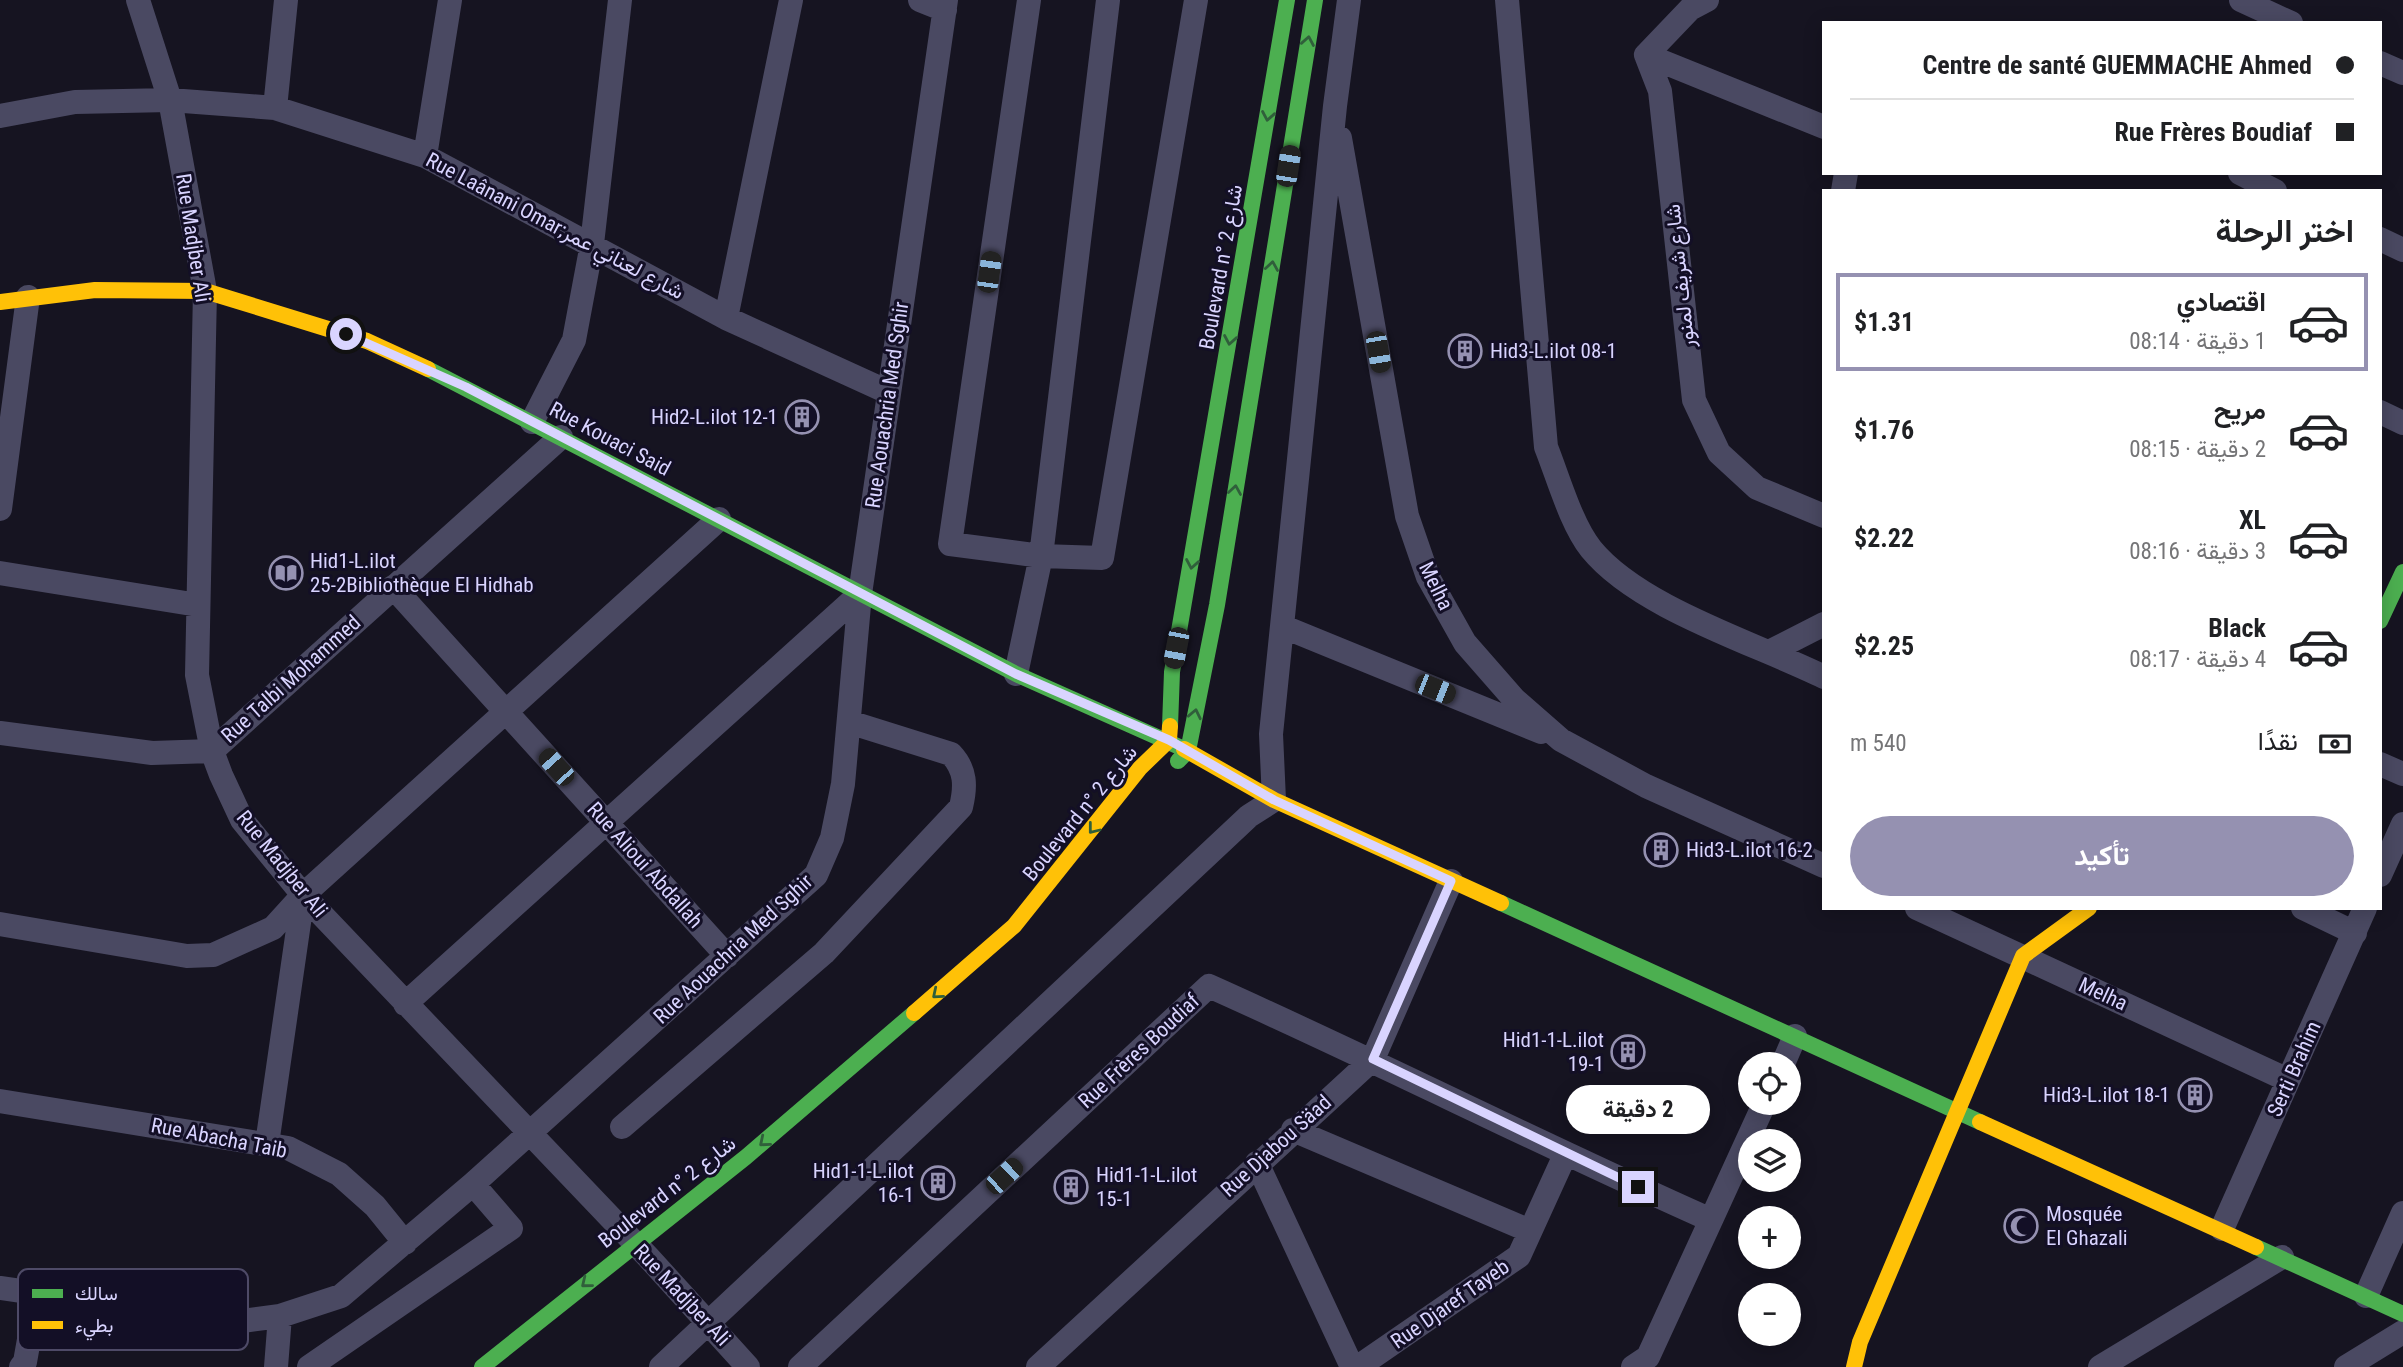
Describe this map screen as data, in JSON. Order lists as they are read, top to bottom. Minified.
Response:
{"streets":{"street":["Rue Laânani Omar;شارع لعناني عمر","Rue Madjber Ali","Boulevard n° شارع 2","شارع شريف لمنور","Rue Aouachria Med Sghir","Rue Kouaci Said","Melha","Rue Talbi Mohammed","Rue Alioui Abdallah","Rue Frères Boudiaf","Serti Brahim","Rue Abacha Taib","Rue Djabou Säad","Rue Djaref Tayeb"]},"crossings":[["Rue Laânani Omar;شارع لعناني عمر","Rue Madjber Ali"],["Rue Laânani Omar;شارع لعناني عمر","Rue Aouachria Med Sghir"],["Rue Madjber Ali","Boulevard n° شارع 2"],["Rue Madjber Ali","Rue Aouachria Med Sghir"],["Rue Madjber Ali","Rue Kouaci Said"],["Rue Madjber Ali","Rue Talbi Mohammed"],["Boulevard n° شارع 2","Rue Kouaci Said"],["Rue Aouachria Med Sghir","Rue Kouaci Said"],["Rue Aouachria Med Sghir","Rue Alioui Abdallah"],["Rue Aouachria Med Sghir","Rue Abacha Taib"],["Rue Kouaci Said","Rue Talbi Mohammed"],["Rue Kouaci Said","Serti Brahim"],["Rue Kouaci Said","Rue Djabou Säad"],["Melha","Serti Brahim"],["Rue Talbi Mohammed","Rue Alioui Abdallah"],["Rue Frères Boudiaf","Rue Djabou Säad"],["Rue Frères Boudiaf","Rue Djaref Tayeb"]],"places":{"building":["Hid3-L.ilot 08-1","Hid2-L.ilot 12-1","Hid3-L.ilot 16-2","Hid1-1-L.ilot 19-1","Hid3-L.ilot 18-1","Hid1-1-L.ilot 16-1","Hid1-1-L.ilot 15-1"],"library":["Hid1-L.ilot 25-2Bibliothèque El Hidhab"],"mosque":["Mosquée El Ghazali"]},"legend":["سالك","بطيء"],"page":{"banner":["Centre de santé GUEMMACHE Ahmed","Rue Frères Boudiaf"],"heading":"اختر الرحلة","list":[{"name":"اقتصادي","note":"1 دقيقة · 08:14","value":"$1.31"},{"name":"مريح","note":"2 دقيقة · 08:15","value":"$1.76"},{"name":"XL","note":"3 دقيقة · 08:16","value":"$2.22"},{"name":"Black","note":"4 دقيقة · 08:17","value":"$2.25"}],"pay":["نقدًا","540 m"],"buttons":"تأكيد","map_buttons":["+","−"],"bubble":"2 دقيقة"}}
